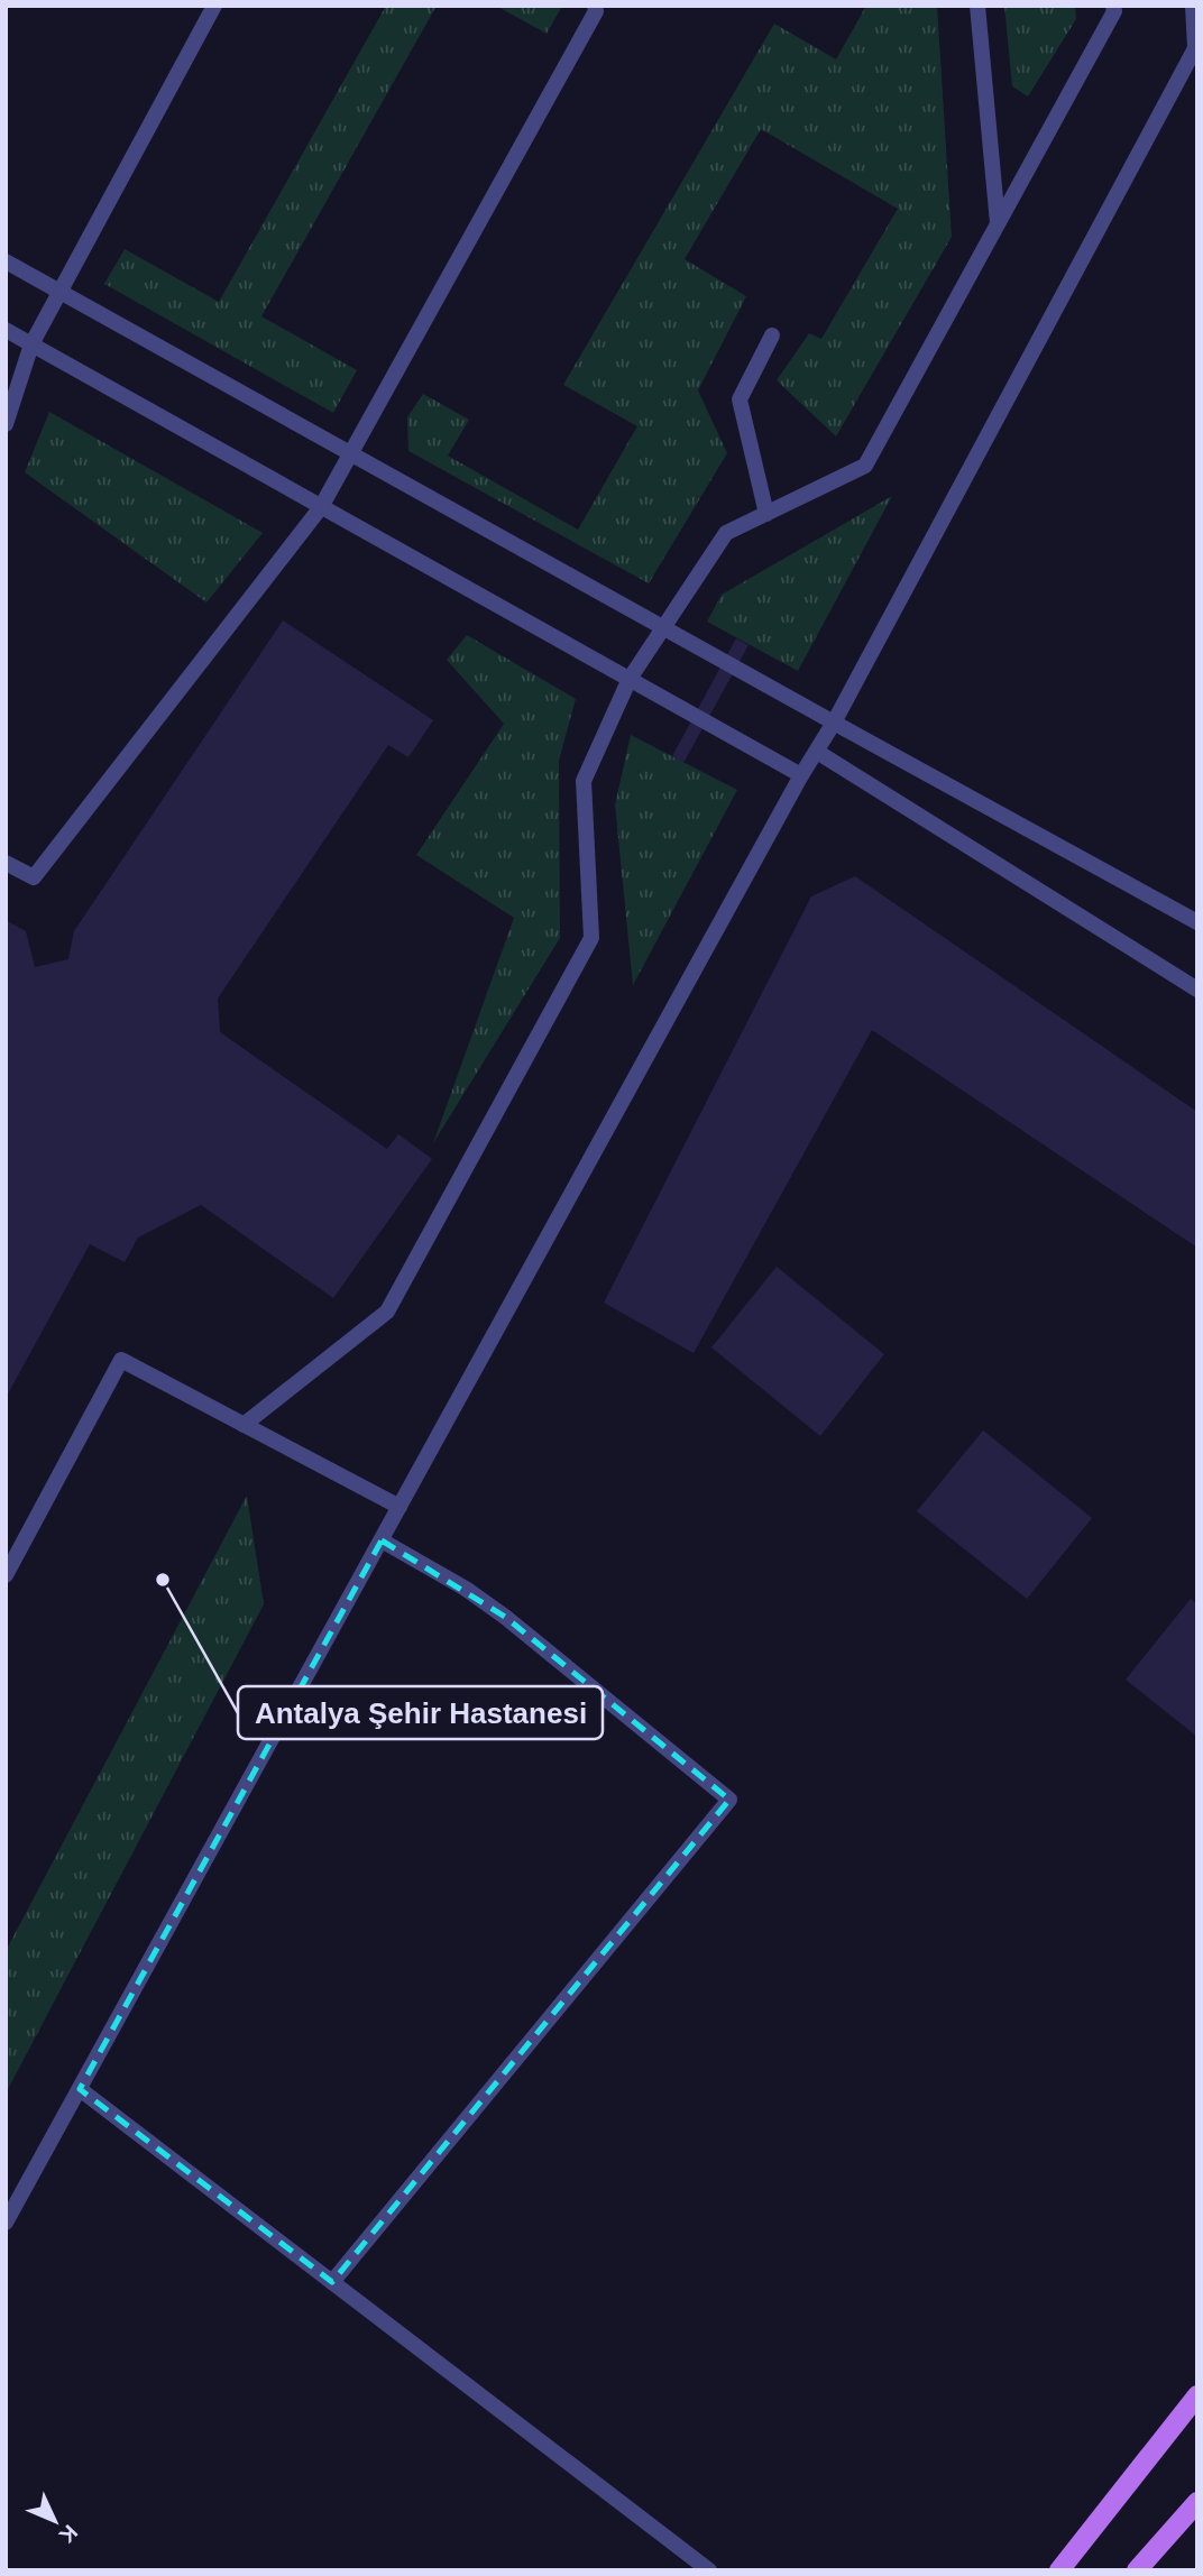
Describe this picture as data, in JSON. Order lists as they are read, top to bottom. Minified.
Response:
{"places":["Antalya Şehir Hastanesi"],"north":"bottom right"}
